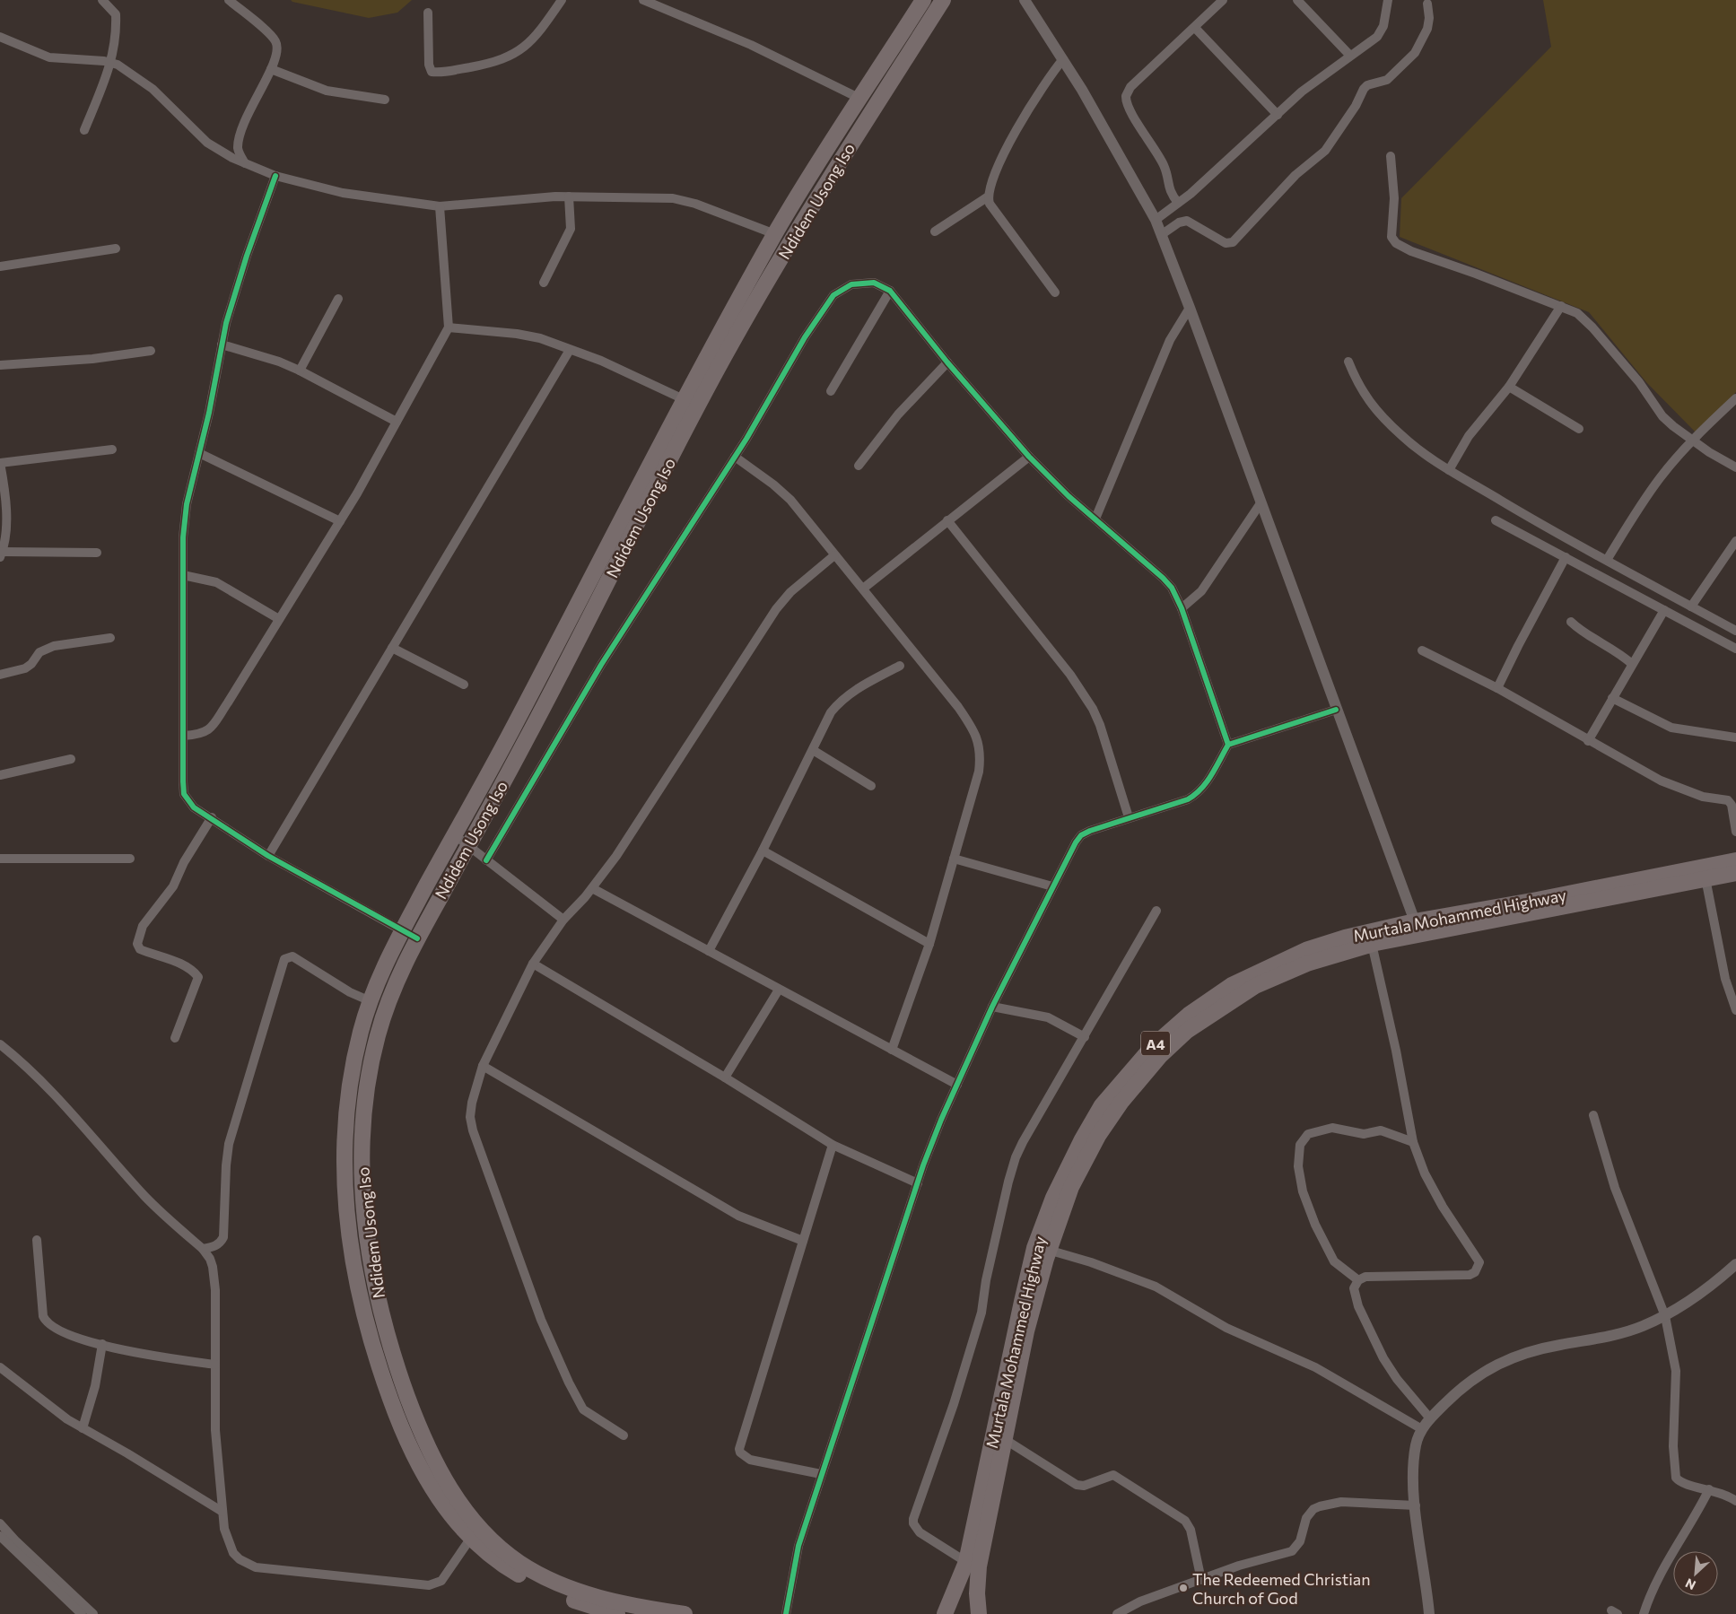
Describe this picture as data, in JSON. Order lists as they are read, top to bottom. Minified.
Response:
{"streets":{"highway":["Ndidem Usong Iso","Murtala Mohammed Highway","A4"]},"places":["The Redeemed Christian Church of God"],"north":"bottom left"}
